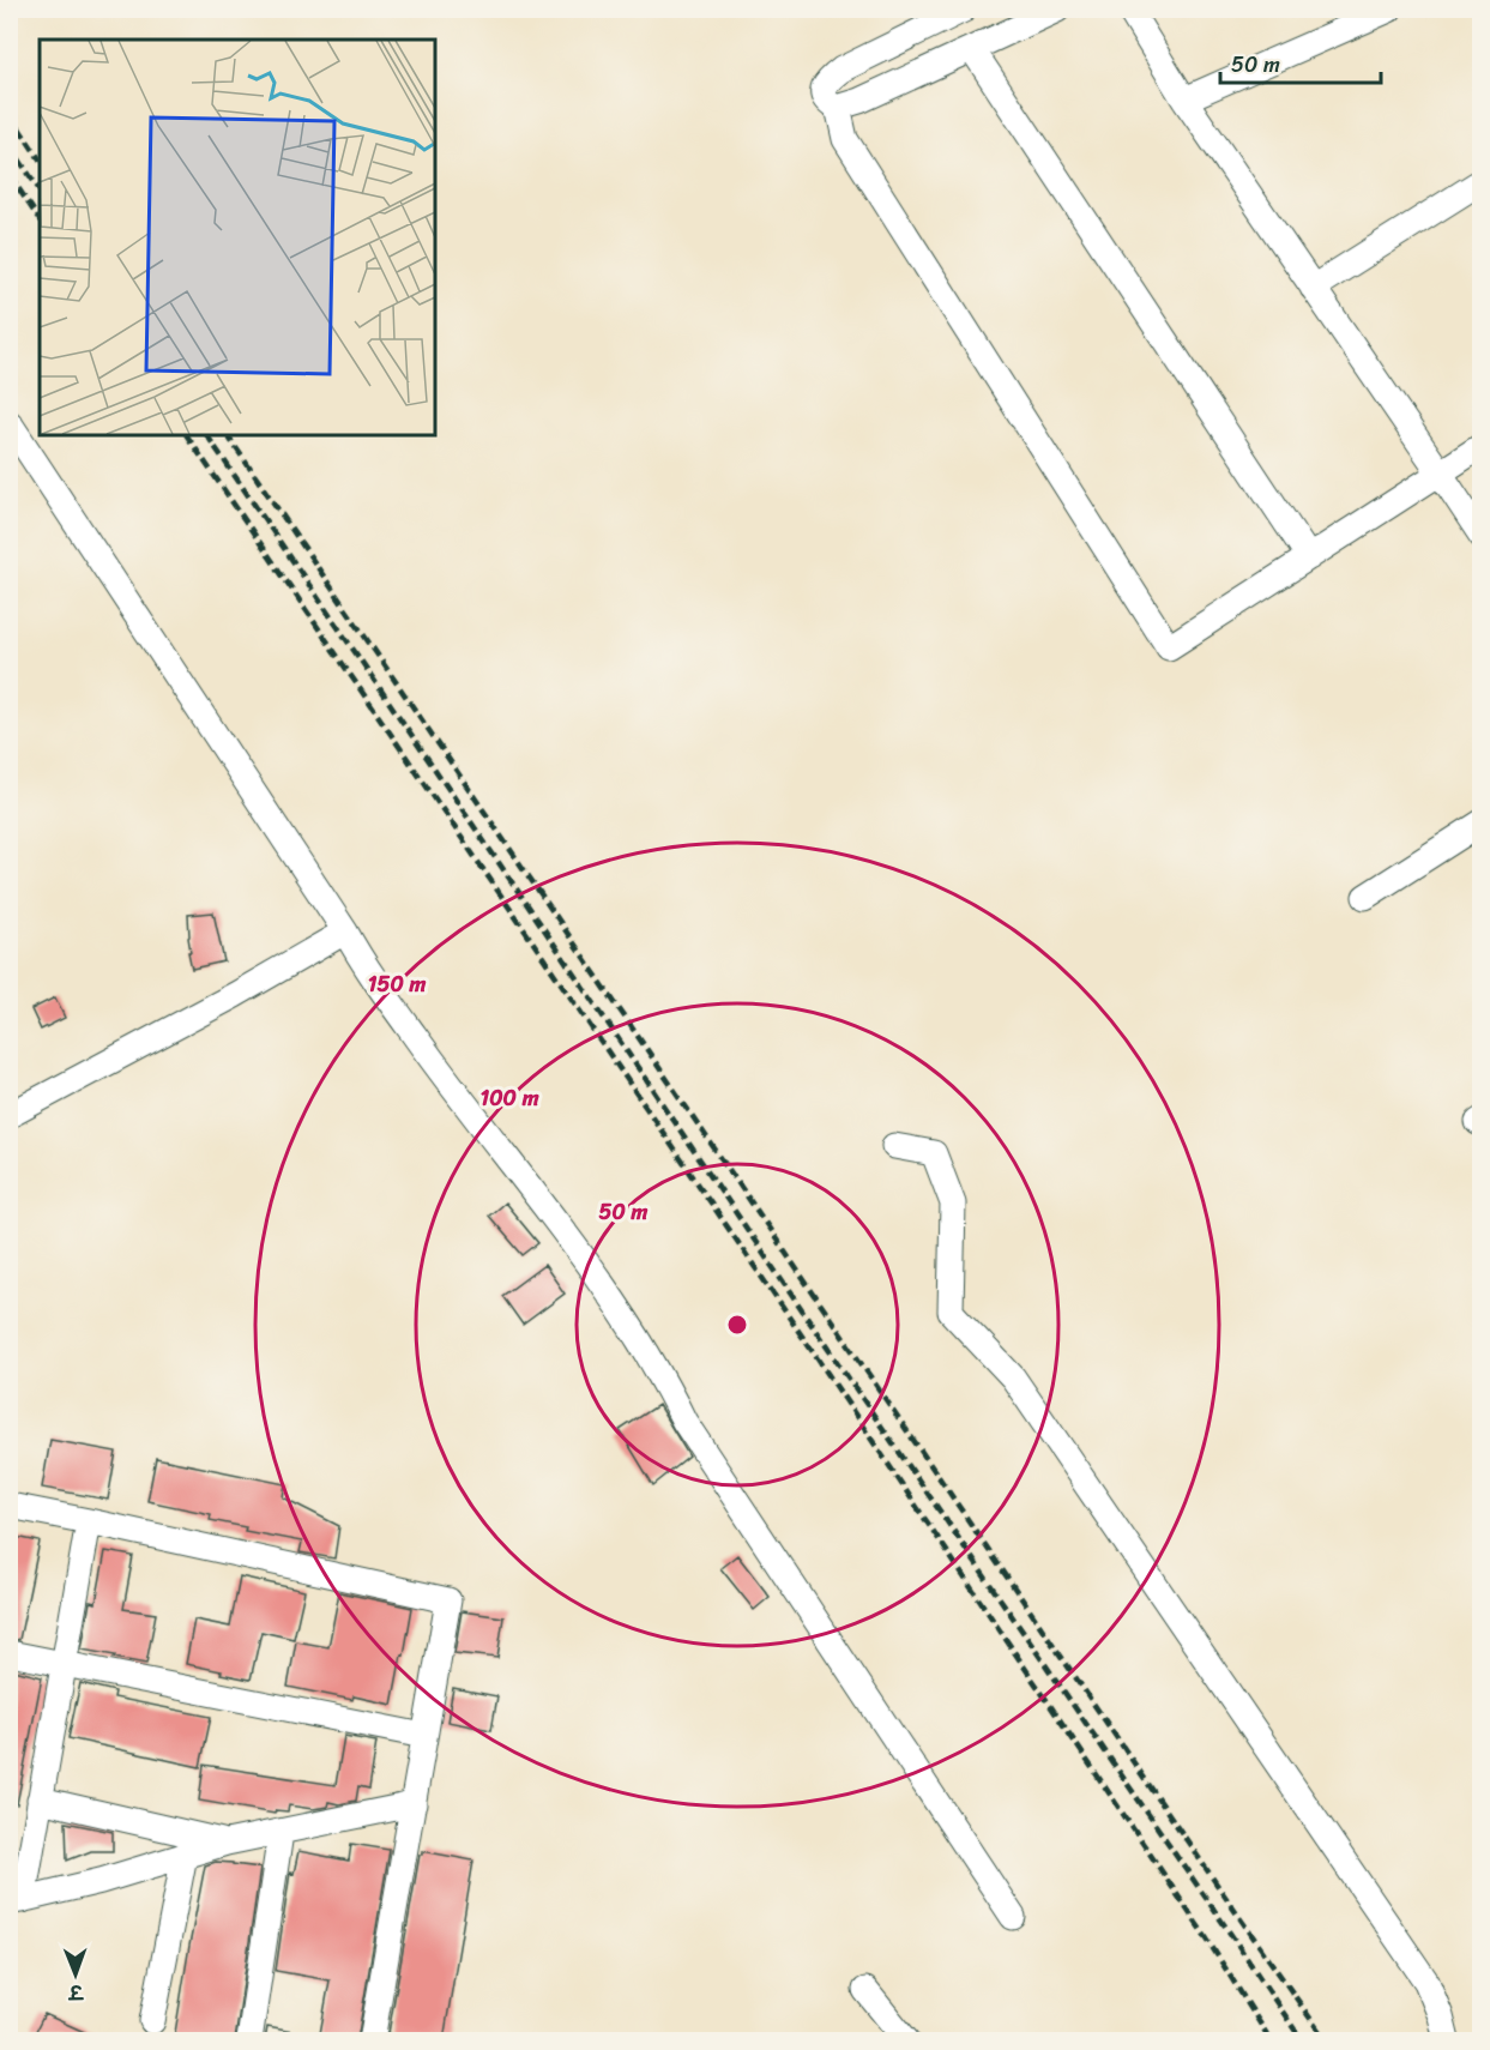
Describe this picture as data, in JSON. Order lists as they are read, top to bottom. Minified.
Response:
{"scale_bar":"50 m","north":"bottom","rings":["150 m","100 m","50 m"]}
